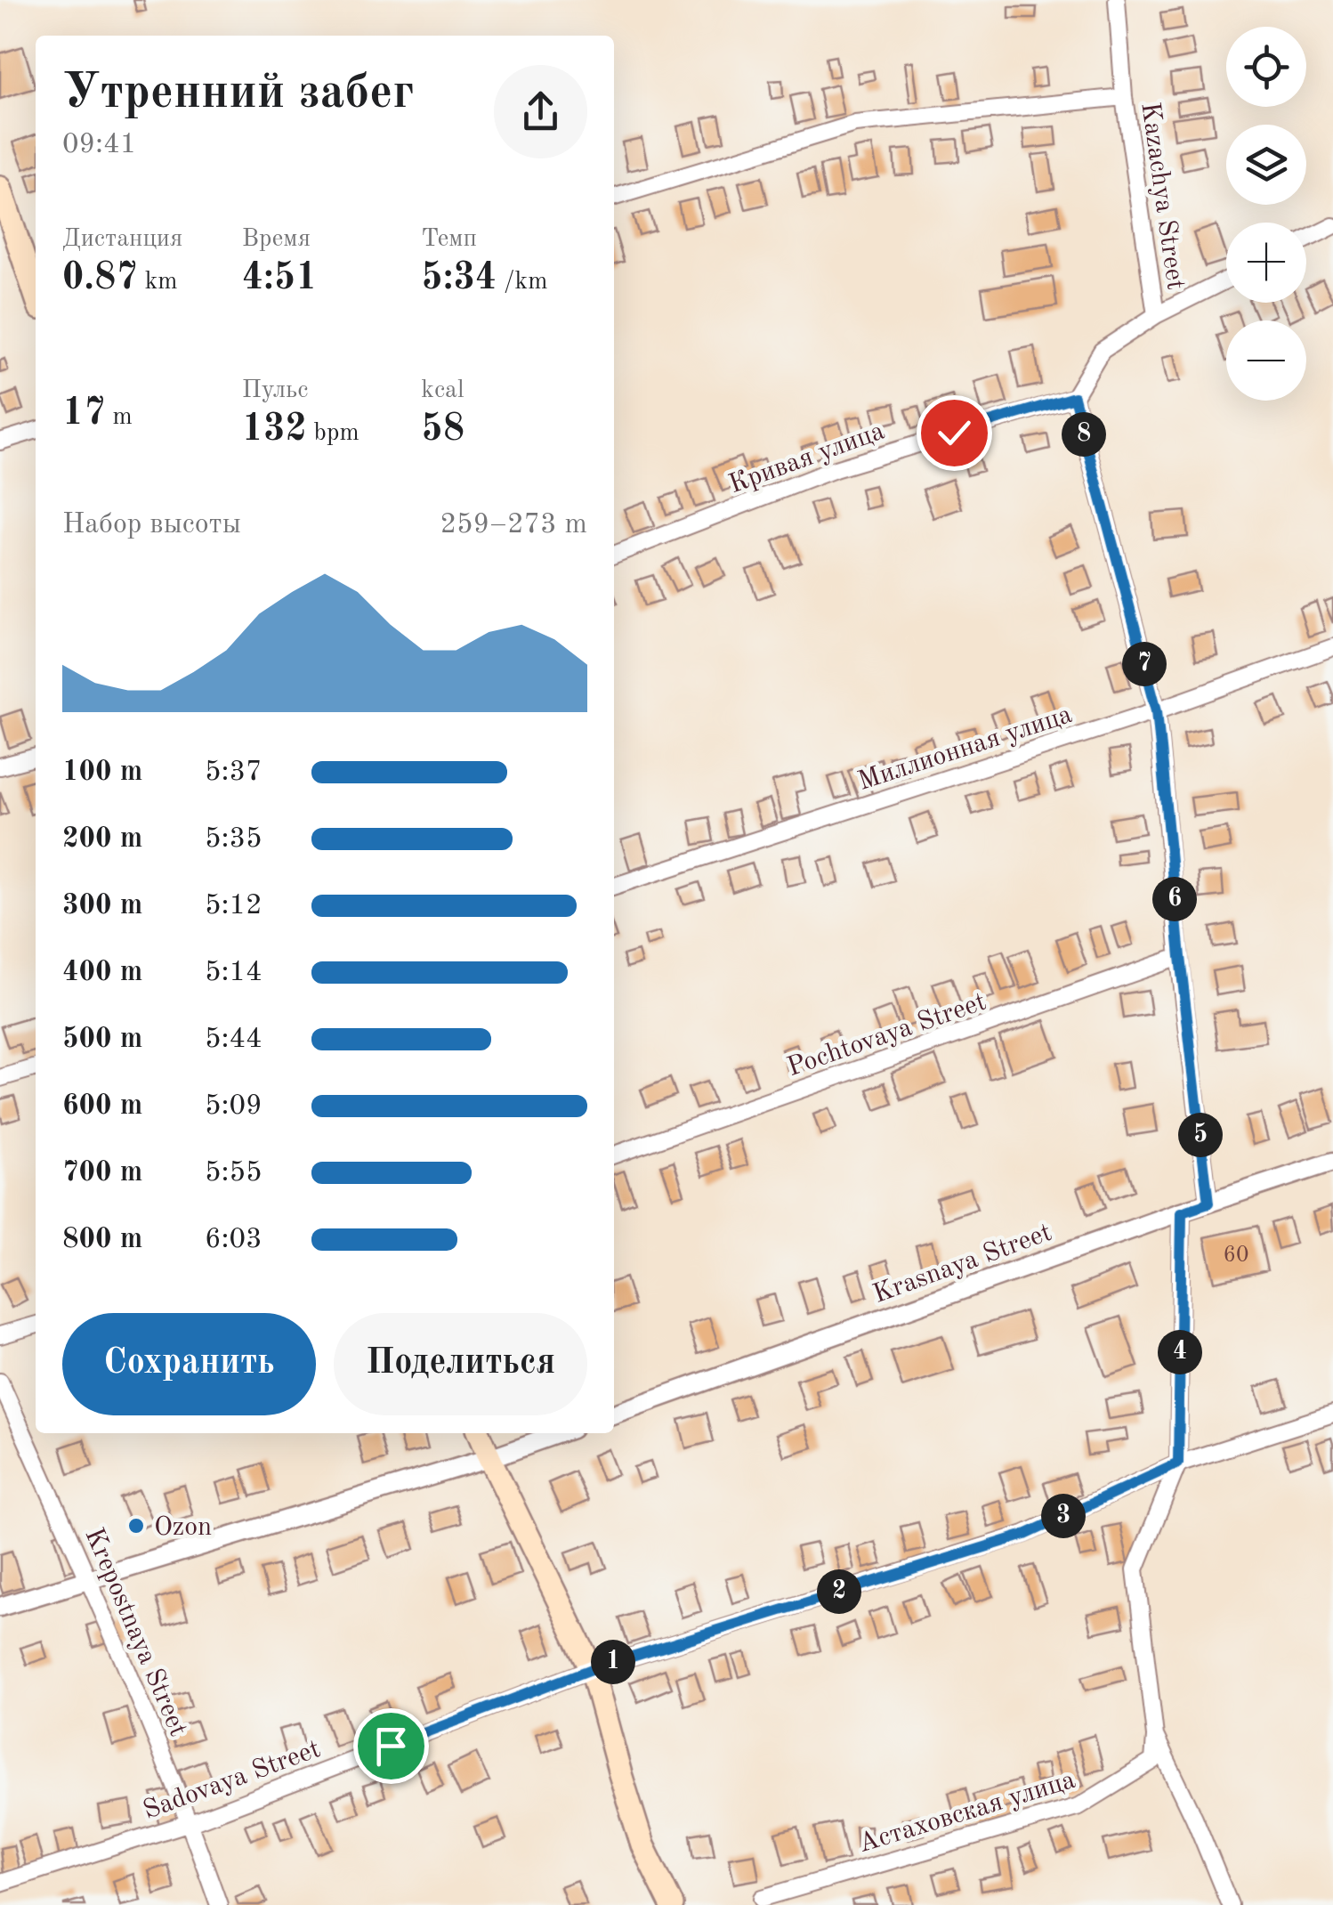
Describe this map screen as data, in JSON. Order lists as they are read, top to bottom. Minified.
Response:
{"streets":{"street":["Kazachya Street","Кривая улица","Миллионная улица","Pochtovaya Street","Krasnaya Street","Krepostnaya Street","Sadovaya Street","Астаховская улица"]},"crossings":[["Kazachya Street","Кривая улица"],["Krepostnaya Street","Sadovaya Street"]],"places":["Ozon"],"house_numbers":["60"],"page":{"map_buttons":["+","−"],"heading":["Утренний забег","09:41"],"stats":[["Дистанция","0.87 km"],["Время","4:51"],["Темп","5:34 /km"],["17 m"],["Пульс","132 bpm"],["kcal","58"]],"pins":["8","7","6","5","4","3","2","1"],"chart":["Набор высоты","259–273 m"],"list":[{"name":"100 m","note":"5:37"},{"name":"200 m","note":"5:35"},{"name":"300 m","note":"5:12"},{"name":"400 m","note":"5:14"},{"name":"500 m","note":"5:44"},{"name":"600 m","note":"5:09"},{"name":"700 m","note":"5:55"},{"name":"800 m","note":"6:03"}],"buttons":["Сохранить","Поделиться"]}}
